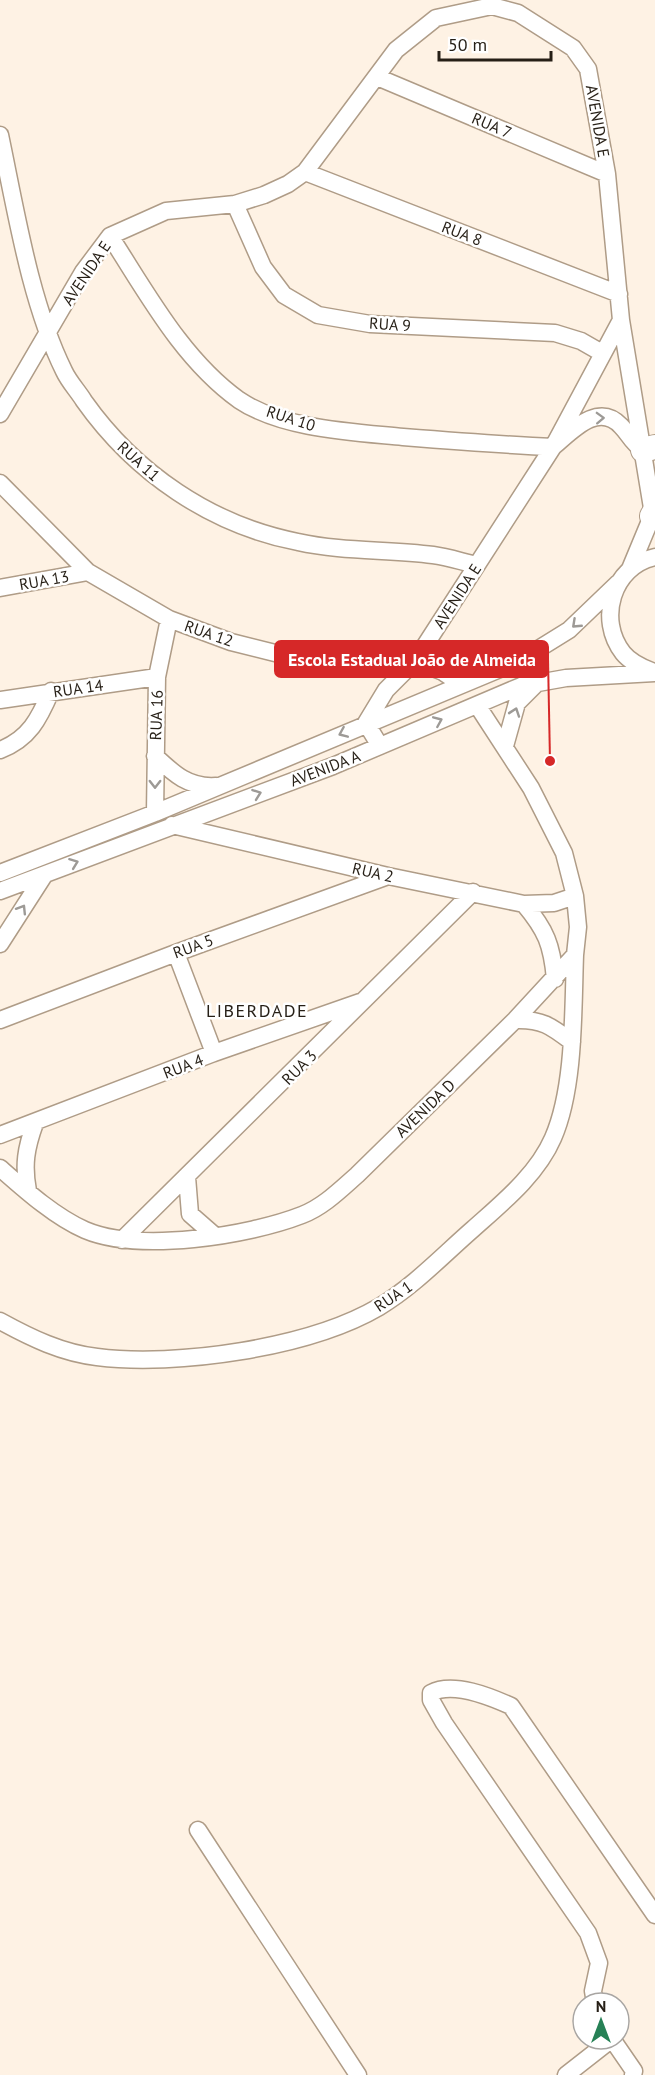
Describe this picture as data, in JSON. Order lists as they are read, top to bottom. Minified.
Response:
{"streets":{"street":["AVENIDA E","RUA 7","RUA 8","RUA 9","RUA 10","RUA 11","RUA 13","RUA 12","RUA 14","RUA 16","AVENIDA A","RUA 2","RUA 5","RUA 4","RUA 3","AVENIDA D","RUA 1"]},"crossings":[["AVENIDA E","RUA 7"],["AVENIDA E","RUA 8"],["AVENIDA E","RUA 9"],["AVENIDA E","RUA 10"],["AVENIDA E","RUA 11"],["AVENIDA E","RUA 12"],["AVENIDA E","AVENIDA A"],["RUA 13","RUA 12"],["RUA 12","RUA 16"],["RUA 12","AVENIDA A"],["RUA 14","RUA 16"],["RUA 16","AVENIDA A"],["AVENIDA A","RUA 2"],["RUA 2","RUA 5"],["RUA 2","RUA 3"],["RUA 4","RUA 3"],["RUA 3","AVENIDA D"],["AVENIDA D","RUA 1"]],"districts":["LIBERDADE"],"places":["Escola Estadual João de Almeida"],"scale_bar":"50 m","north":"top"}
